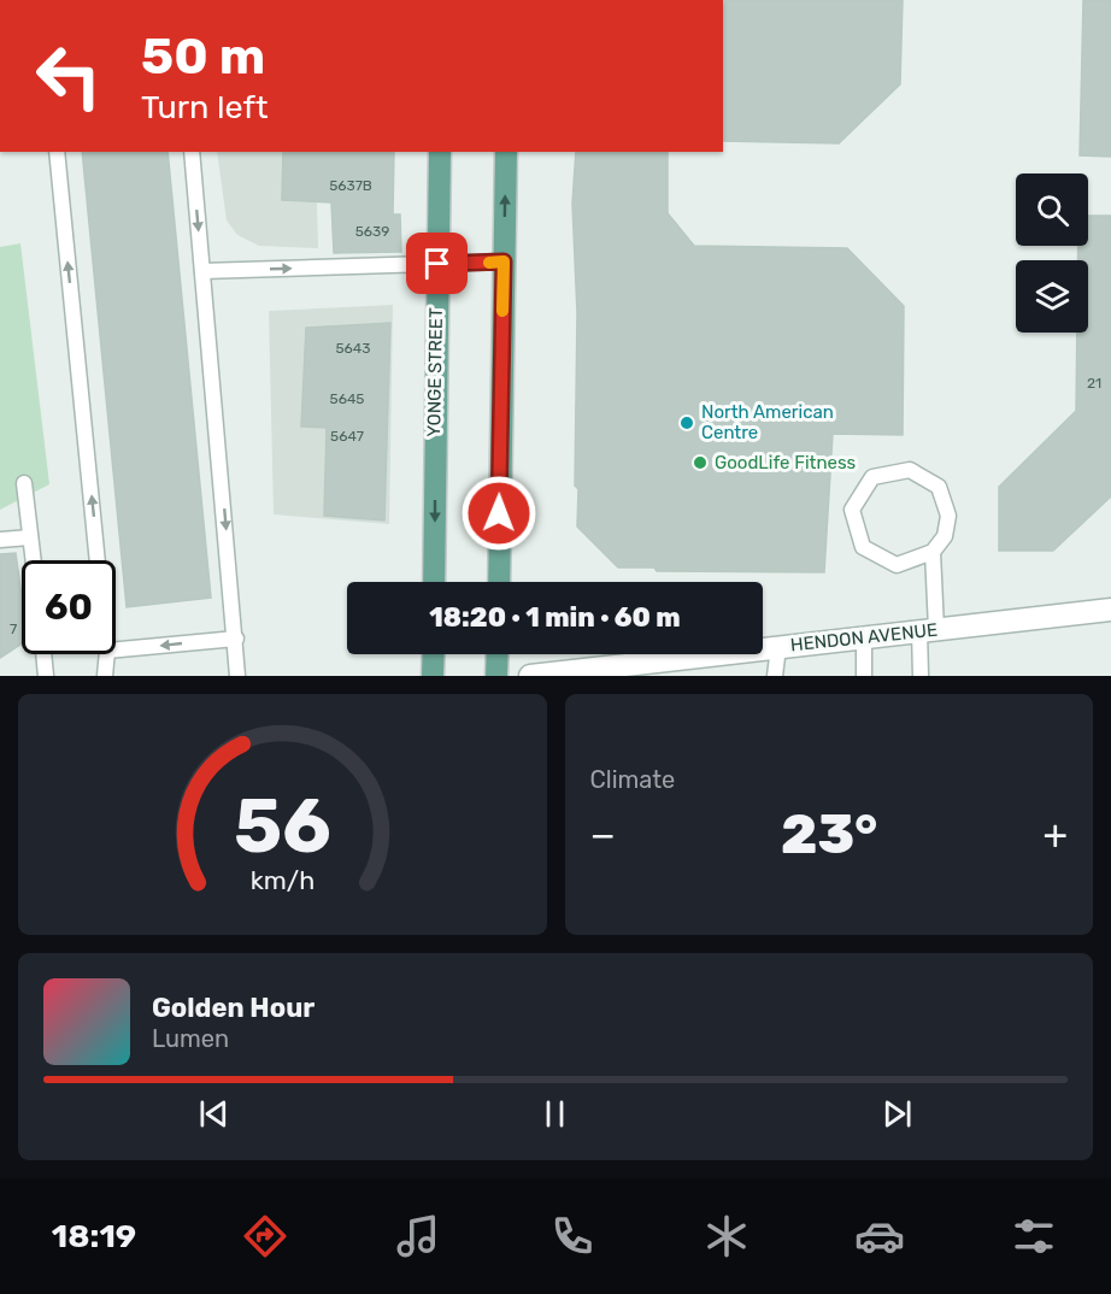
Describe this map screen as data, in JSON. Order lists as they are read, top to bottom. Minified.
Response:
{"streets":{"main road":["YONGE STREET"],"street":["HENDON AVENUE"]},"places":["North American Centre","GoodLife Fitness"],"house_numbers":["5637B","5639","5643","21","5645","5647","7"],"page":{"turn":["50 m","Turn left"],"limit":"60","trip":"18:20 · 1 min · 60 m","tile":"Climate","heat":["−","23°","+"],"song":["Golden Hour","Lumen"],"tabs":"18:19","gauge":["56","km/h"]}}
